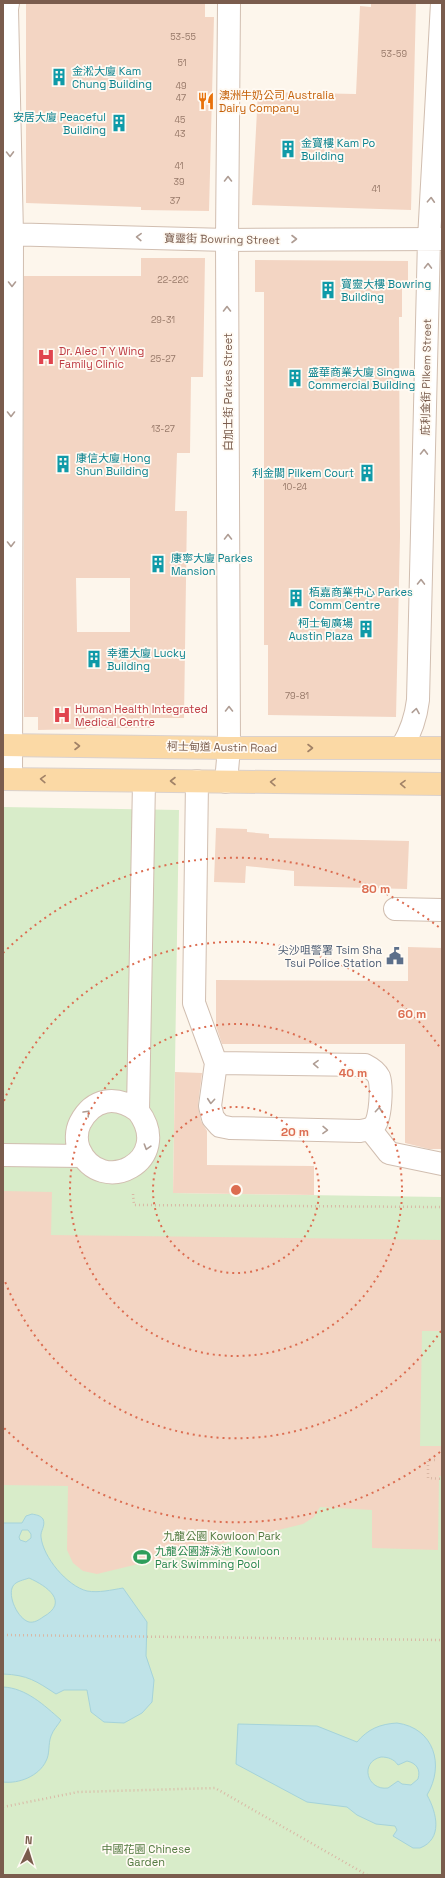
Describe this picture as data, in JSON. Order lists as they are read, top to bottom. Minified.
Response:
{"streets":{"main road":["柯士甸道 Austin Road"],"street":["寶靈街 Bowring Street","庇利金街 Pilkem Street","白加士街 Parkes Street"]},"crossings":[["寶靈街 Bowring Street","庇利金街 Pilkem Street"],["寶靈街 Bowring Street","白加士街 Parkes Street"],["庇利金街 Pilkem Street","柯士甸道 Austin Road"],["白加士街 Parkes Street","柯士甸道 Austin Road"]],"one_way":["庇利金街 Pilkem Street","白加士街 Parkes Street"],"parks":["九龍公園 Kowloon Park","中國花園 Chinese Garden"],"places":{"building":["金淞大廈 Kam Chung Building","安居大廈 Peaceful Building","金寶樓 Kam Po Building","寶靈大樓 Bowring Building","盛華商業大廈 Singwa Commercial Building","康信大廈 Hong Shun Building","利金閣 Pilkem Court","康寧大廈 Parkes Mansion","栢嘉商業中心 Parkes Comm Centre","柯士甸廣場 Austin Plaza","幸運大廈 Lucky Building"],"restaurant":["澳洲牛奶公司 Australia Dairy Company"],"hospital":["Dr. Alec T Y Wing Family Clinic","Human Health Integrated Medical Centre"],"public building":["尖沙咀警署 Tsim Sha Tsui Police Station"],"sports":["九龍公園游泳池 Kowloon Park Swimming Pool"]},"house_numbers":["53-55","53-59","51","49","47","45","43","41","39","41","37","22-22C","29-31","25-27","13-27","10-24","79-81"],"north":"top","rings":["80 m","60 m","40 m","20 m"]}
